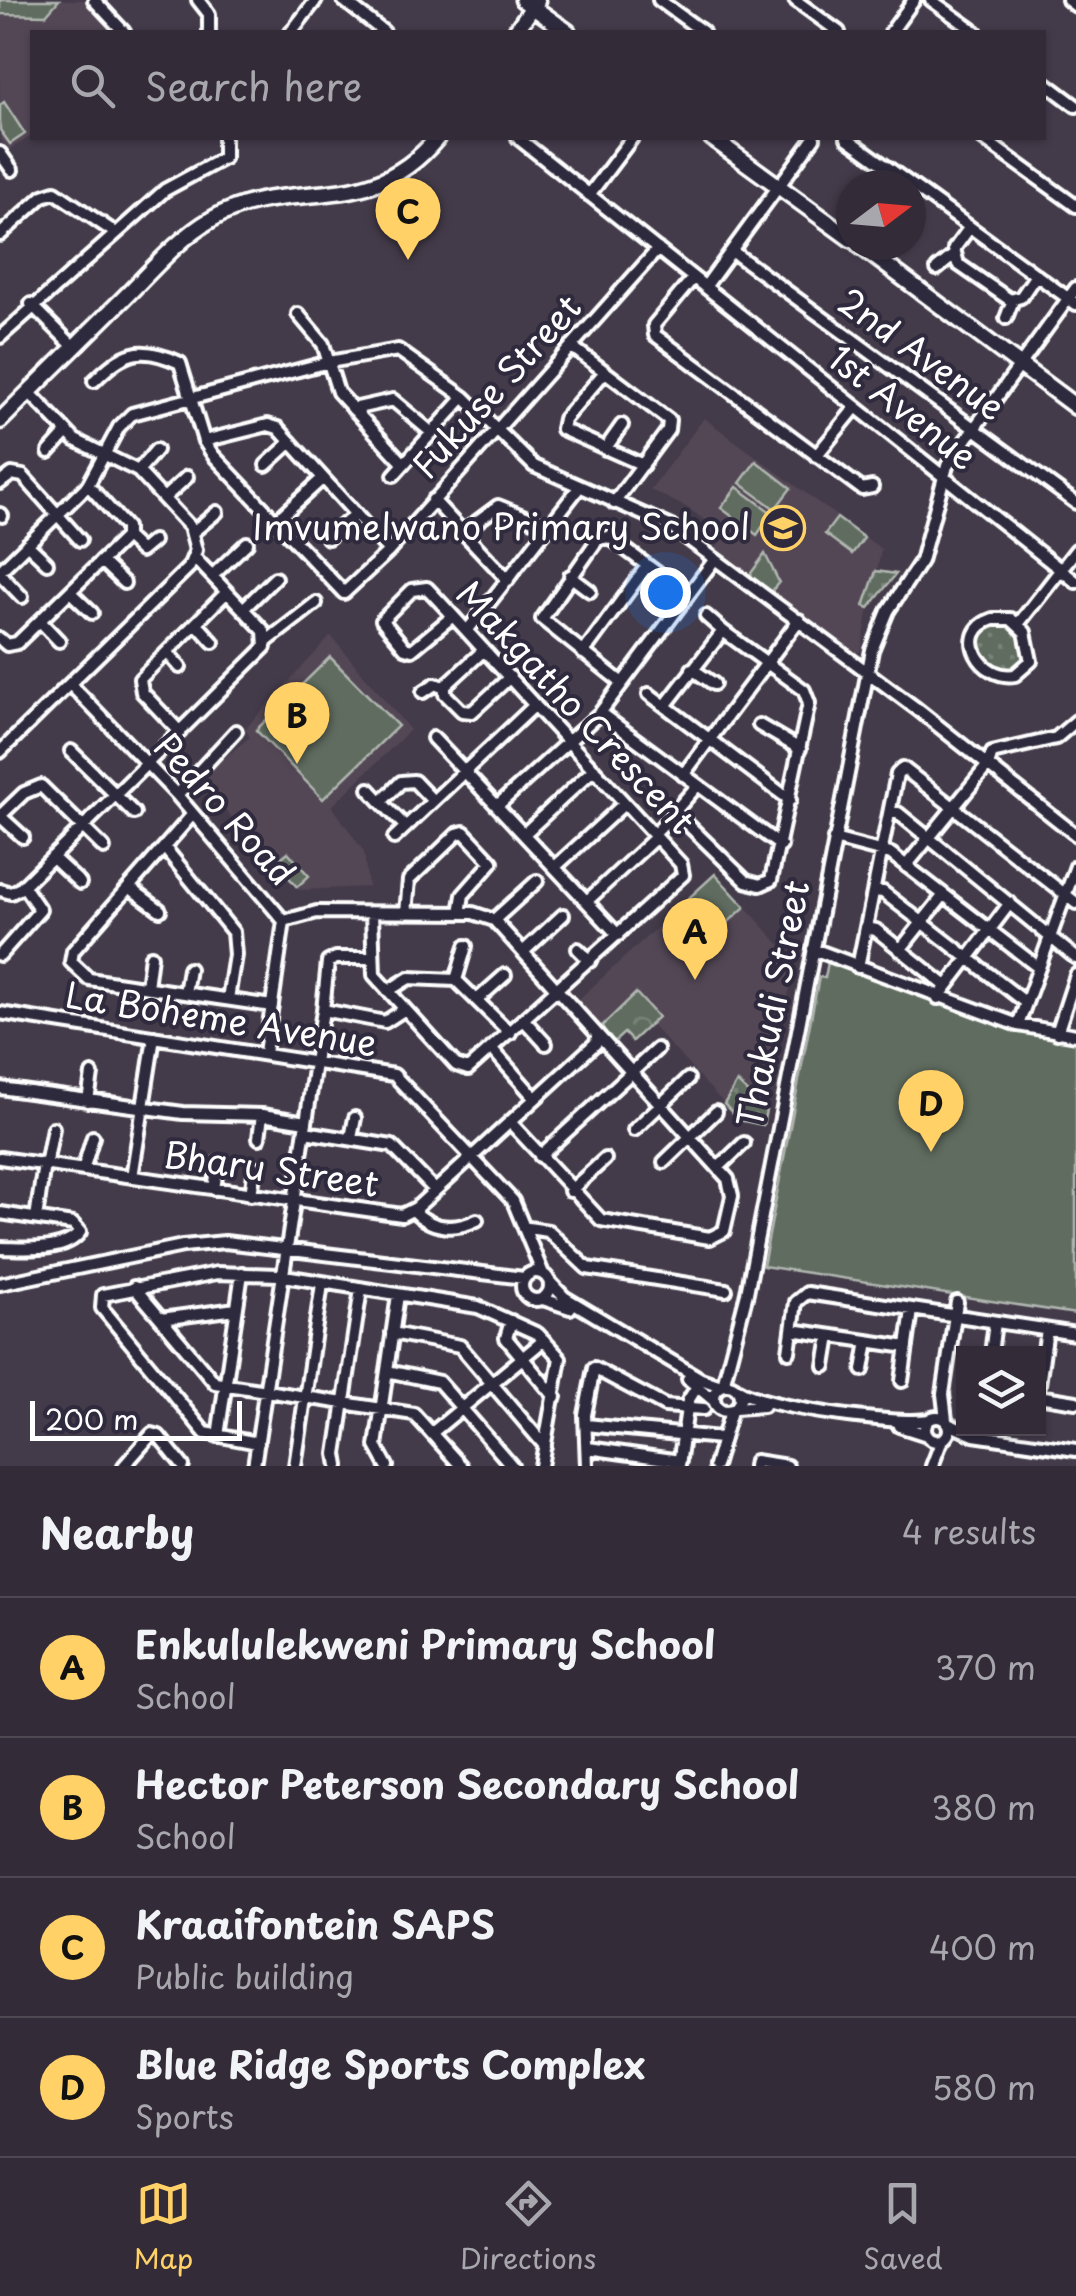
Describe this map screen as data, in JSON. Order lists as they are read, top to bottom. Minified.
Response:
{"streets":{"street":["2nd Avenue","Fukuse Street","1st Avenue","Makgatho Crescent","Pedro Road","Thakudi Street","La Boheme Avenue","Bharu Street"]},"crossings":[["2nd Avenue","Thakudi Street"],["Fukuse Street","1st Avenue"],["1st Avenue","Thakudi Street"],["Pedro Road","La Boheme Avenue"],["La Boheme Avenue","Bharu Street"]],"places":{"school or university":["Imvumelwano Primary School"]},"scale_bar":"200 m","north":"right","page":{"search":"Search here","pins":["C","B","A","D"],"scale":"200 m","heading":["Nearby","4 results"],"list":[{"mark":"A","name":"Enkululekweni Primary School","note":"School","value":"370 m"},{"mark":"B","name":"Hector Peterson Secondary School","note":"School","value":"380 m"},{"mark":"C","name":"Kraaifontein SAPS","note":"Public building","value":"400 m"},{"mark":"D","name":"Blue Ridge Sports Complex","note":"Sports","value":"580 m"}],"nav":["Map","Directions","Saved"]}}
